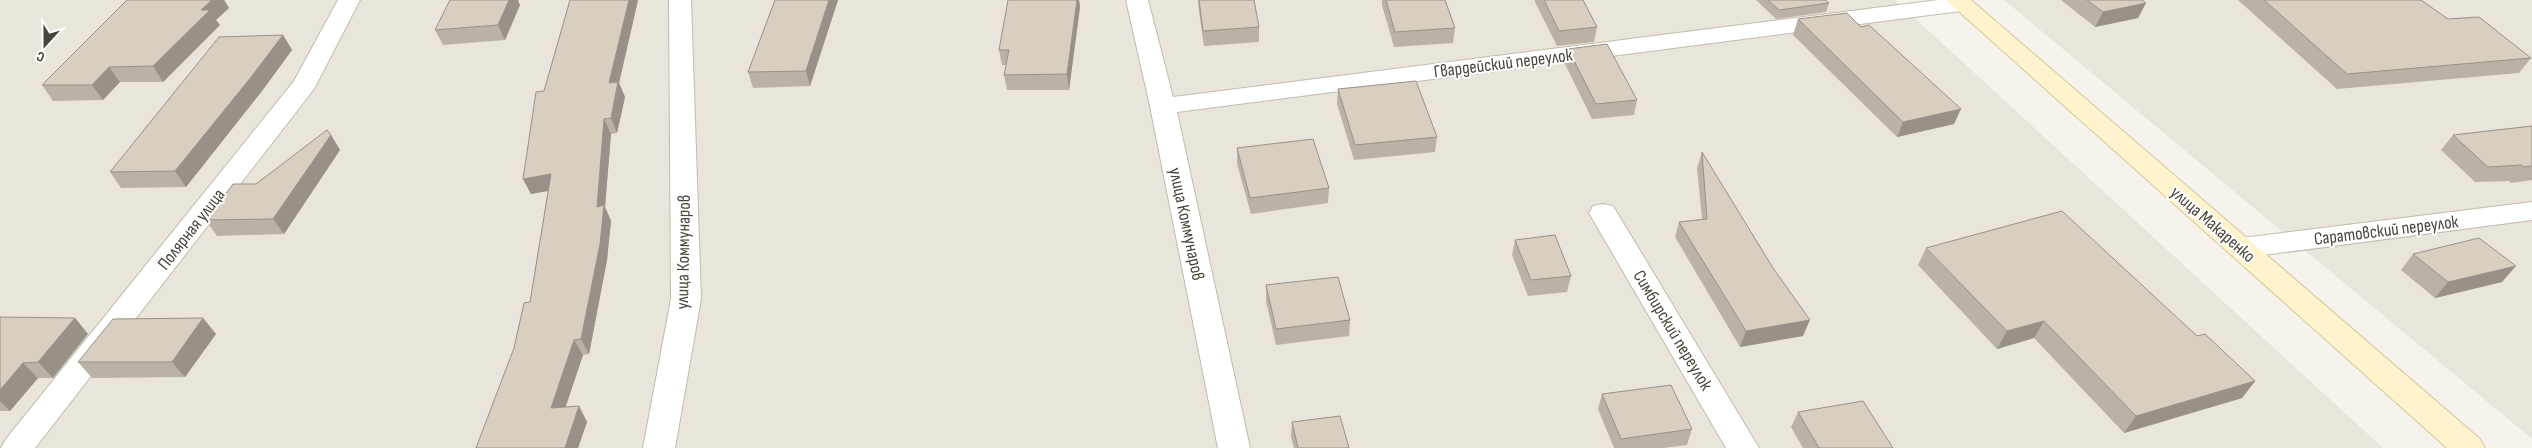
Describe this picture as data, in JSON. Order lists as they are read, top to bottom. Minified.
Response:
{"streets":{"main road":["улица Макаренко"],"street":["Гвардейский переулок","улица Коммунаров","Полярная улица","Саратовский переулок","Симбирский переулок"]},"crossings":[["Гвардейский переулок","улица Коммунаров"],["Гвардейский переулок","улица Макаренко"],["улица Макаренко","Саратовский переулок"]],"north":"bottom"}
